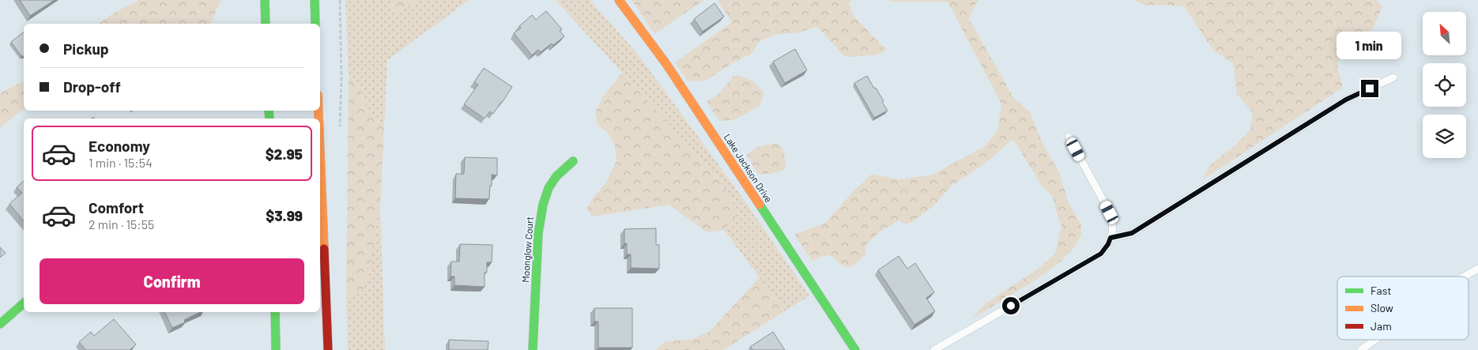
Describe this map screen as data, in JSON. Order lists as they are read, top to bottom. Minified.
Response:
{"streets":{"main road":["Lake Jackson Drive","Moonglow Court"]},"legend":["Fast","Slow","Jam"],"north":"top left","page":{"banner":["Pickup","Drop-off"],"bubble":"1 min","list":[{"name":"Economy","note":"1 min · 15:54","value":"$2.95"},{"name":"Comfort","note":"2 min · 15:55","value":"$3.99"}],"buttons":"Confirm"}}
